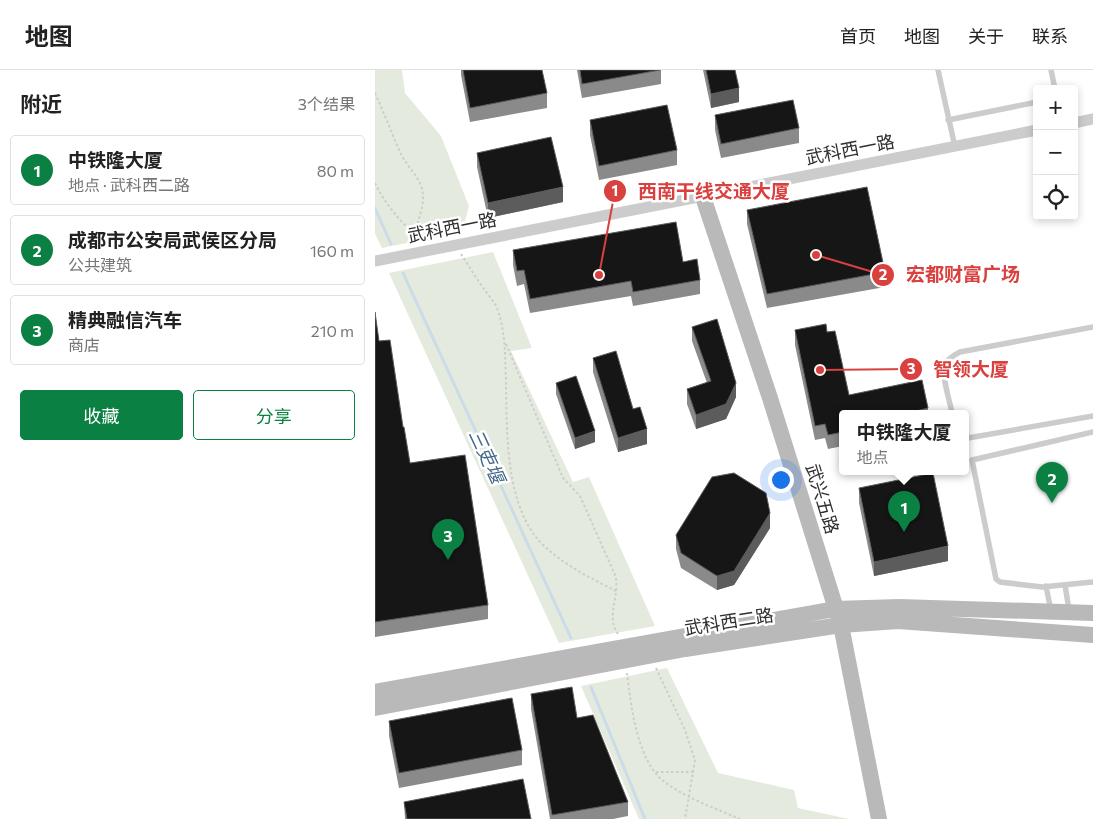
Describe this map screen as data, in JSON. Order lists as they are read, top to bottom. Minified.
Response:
{"streets":{"street":["武科西一路","武兴五路","武科西二路"]},"crossings":[["武科西一路","武兴五路"],["武兴五路","武科西二路"]],"water":["三吏堰"],"places":["宏都财富广场","西南干线交通大厦","智领大厦"],"page":{"header":"地图","nav":["首页","地图","关于","联系"],"heading":["附近","3个结果"],"map_buttons":["+","−"],"list":[{"mark":"1","name":"中铁隆大厦","note":"地点 · 武科西二路","value":"80 m"},{"mark":"2","name":"成都市公安局武侯区分局","note":"公共建筑","value":"160 m"},{"mark":"3","name":"精典融信汽车","note":"商店","value":"210 m"}],"buttons":["收藏","分享"],"popup":["中铁隆大厦","地点"],"pins":["2","1","3"]}}
